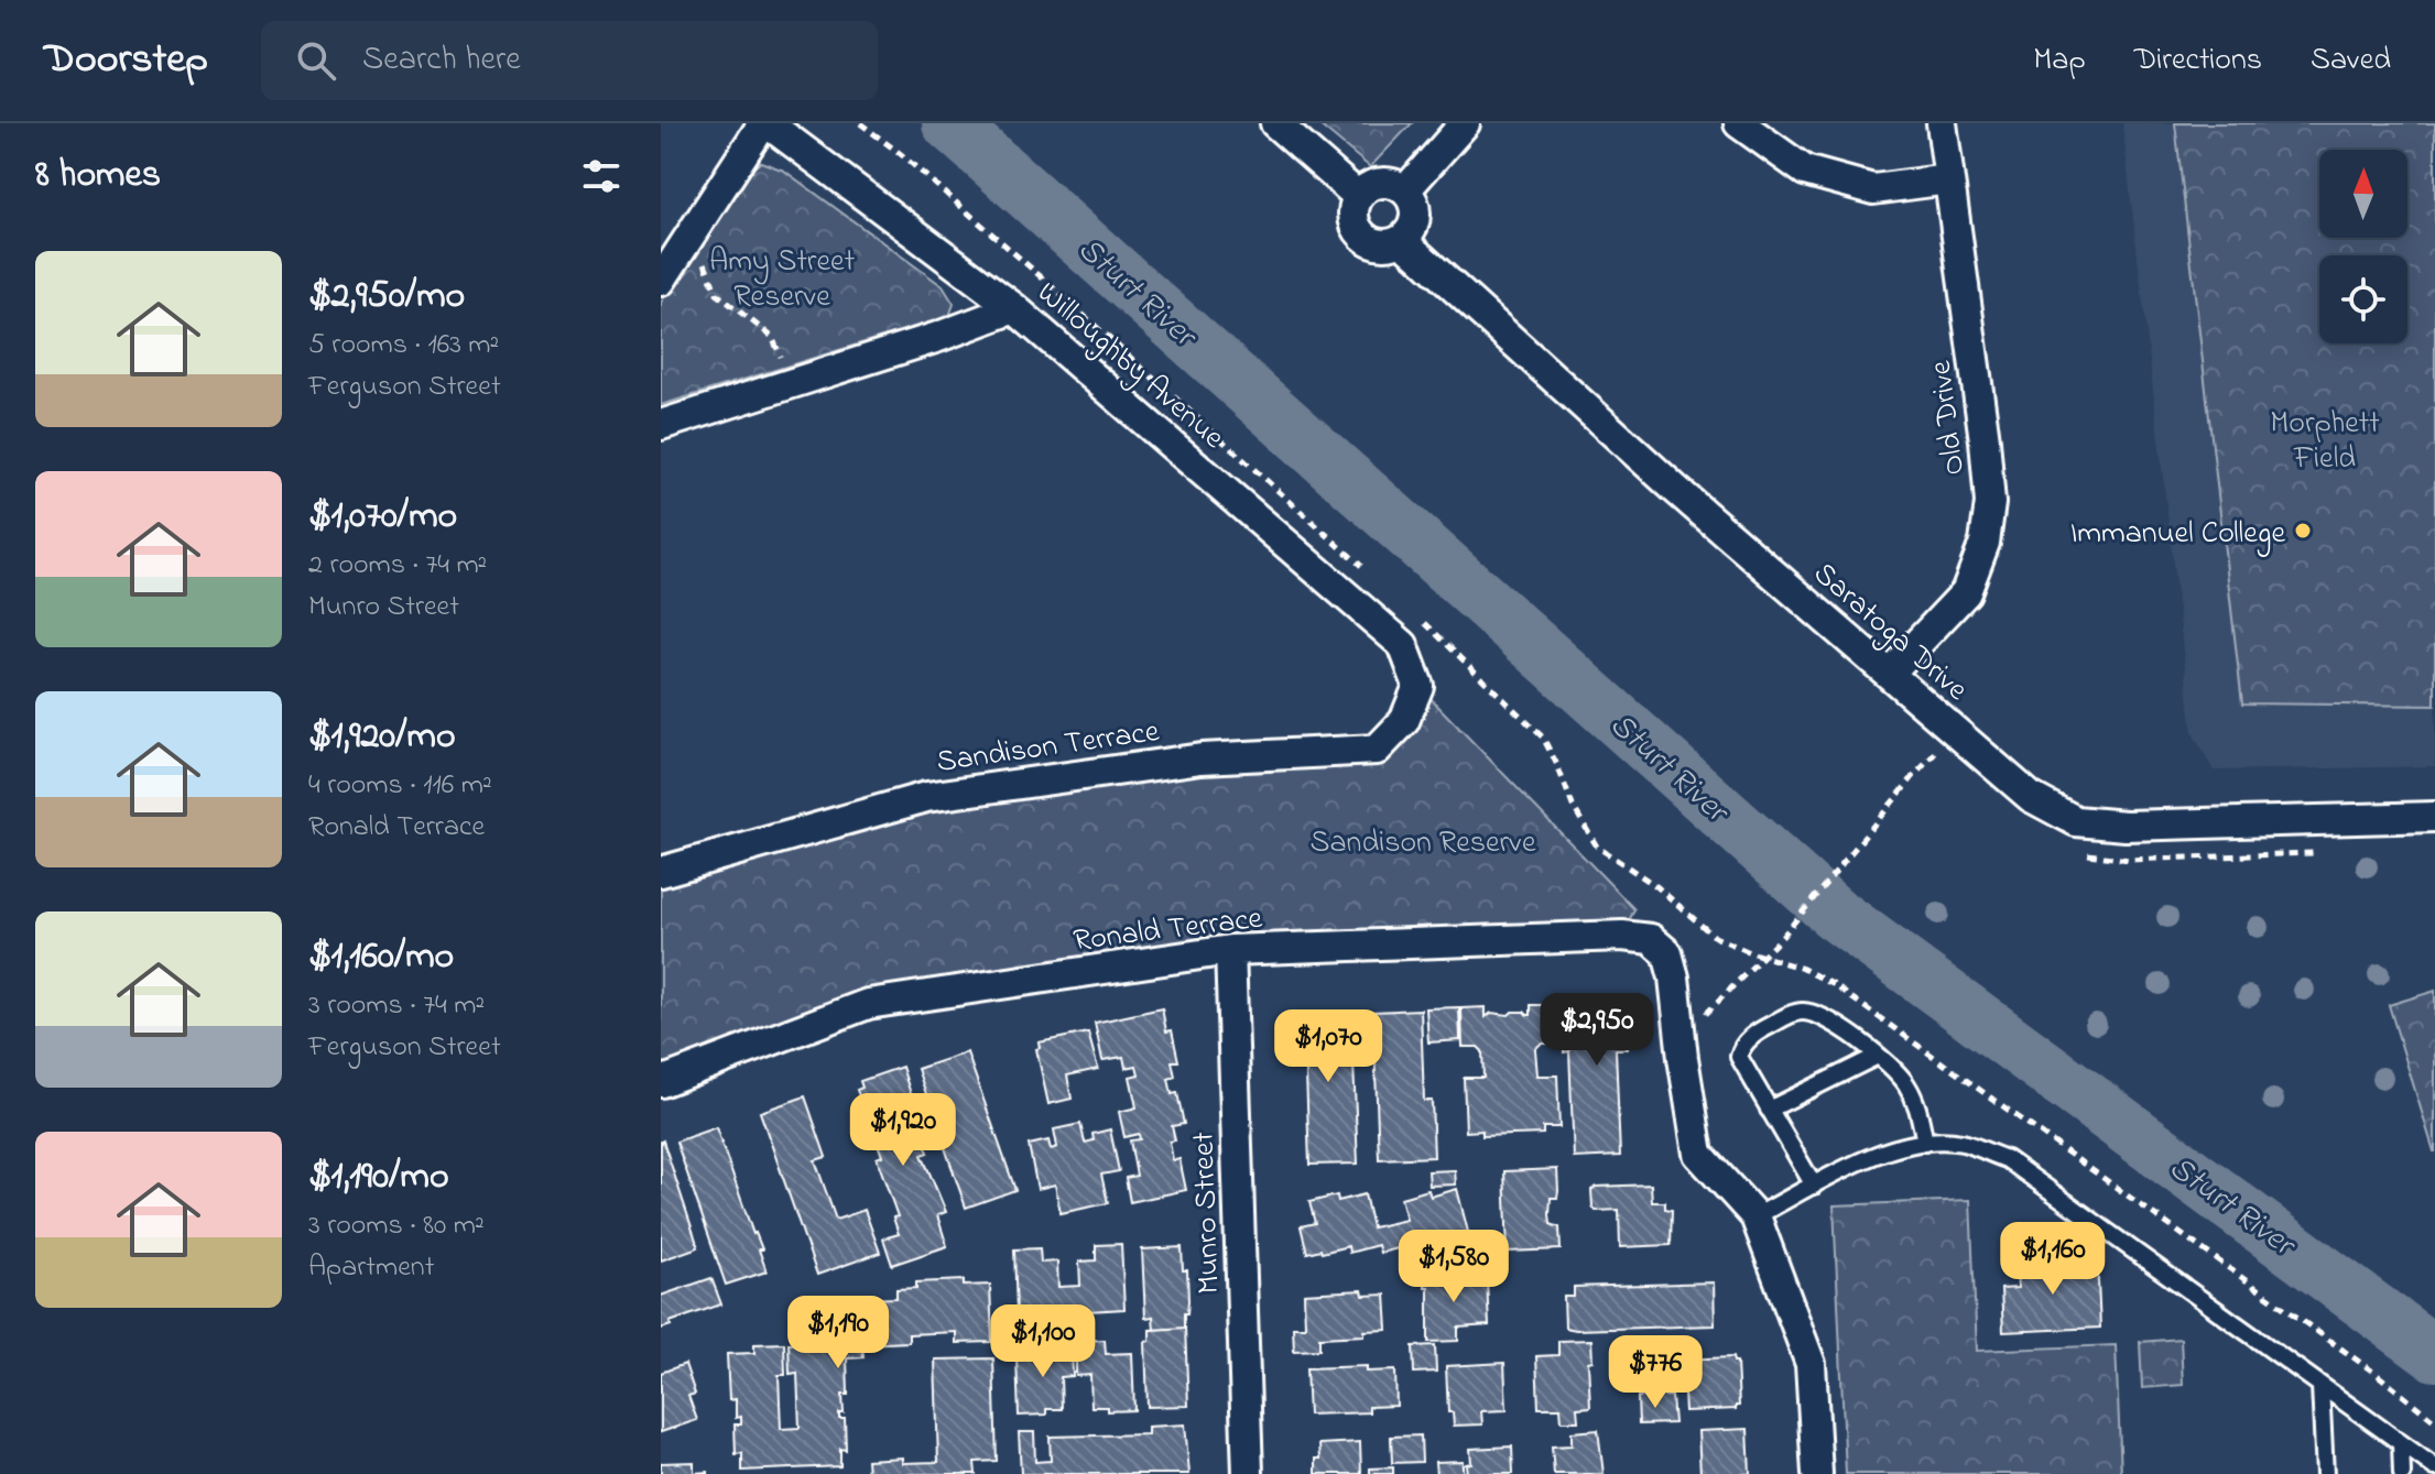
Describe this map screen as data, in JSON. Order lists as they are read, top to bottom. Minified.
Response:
{"streets":{"street":["Willoughby Avenue","Old Drive","Saratoga Drive","Sandison Terrace","Ronald Terrace","Munro Street"]},"crossings":[["Willoughby Avenue","Sandison Terrace"],["Old Drive","Saratoga Drive"],["Ronald Terrace","Munro Street"]],"water":["Sturt River"],"parks":["Amy Street Reserve","Morphett Field","Sandison Reserve"],"places":["Immanuel College"],"north":"top","page":{"header":"Doorstep","search":"Search here","nav":["Map","Directions","Saved"],"heading":"8 homes","list":[{"name":"$2,950/mo","note":"5 rooms · 163 m² · Ferguson Street"},{"name":"$1,070/mo","note":"2 rooms · 74 m² · Munro Street"},{"name":"$1,920/mo","note":"4 rooms · 116 m² · Ronald Terrace"},{"name":"$1,160/mo","note":"3 rooms · 74 m² · Ferguson Street"},{"name":"$1,190/mo","note":"3 rooms · 80 m² · Apartment"}],"price":["$2,950","$1,070","$1,920","$1,160","$1,580","$1,190","$1,100","$776"]}}
